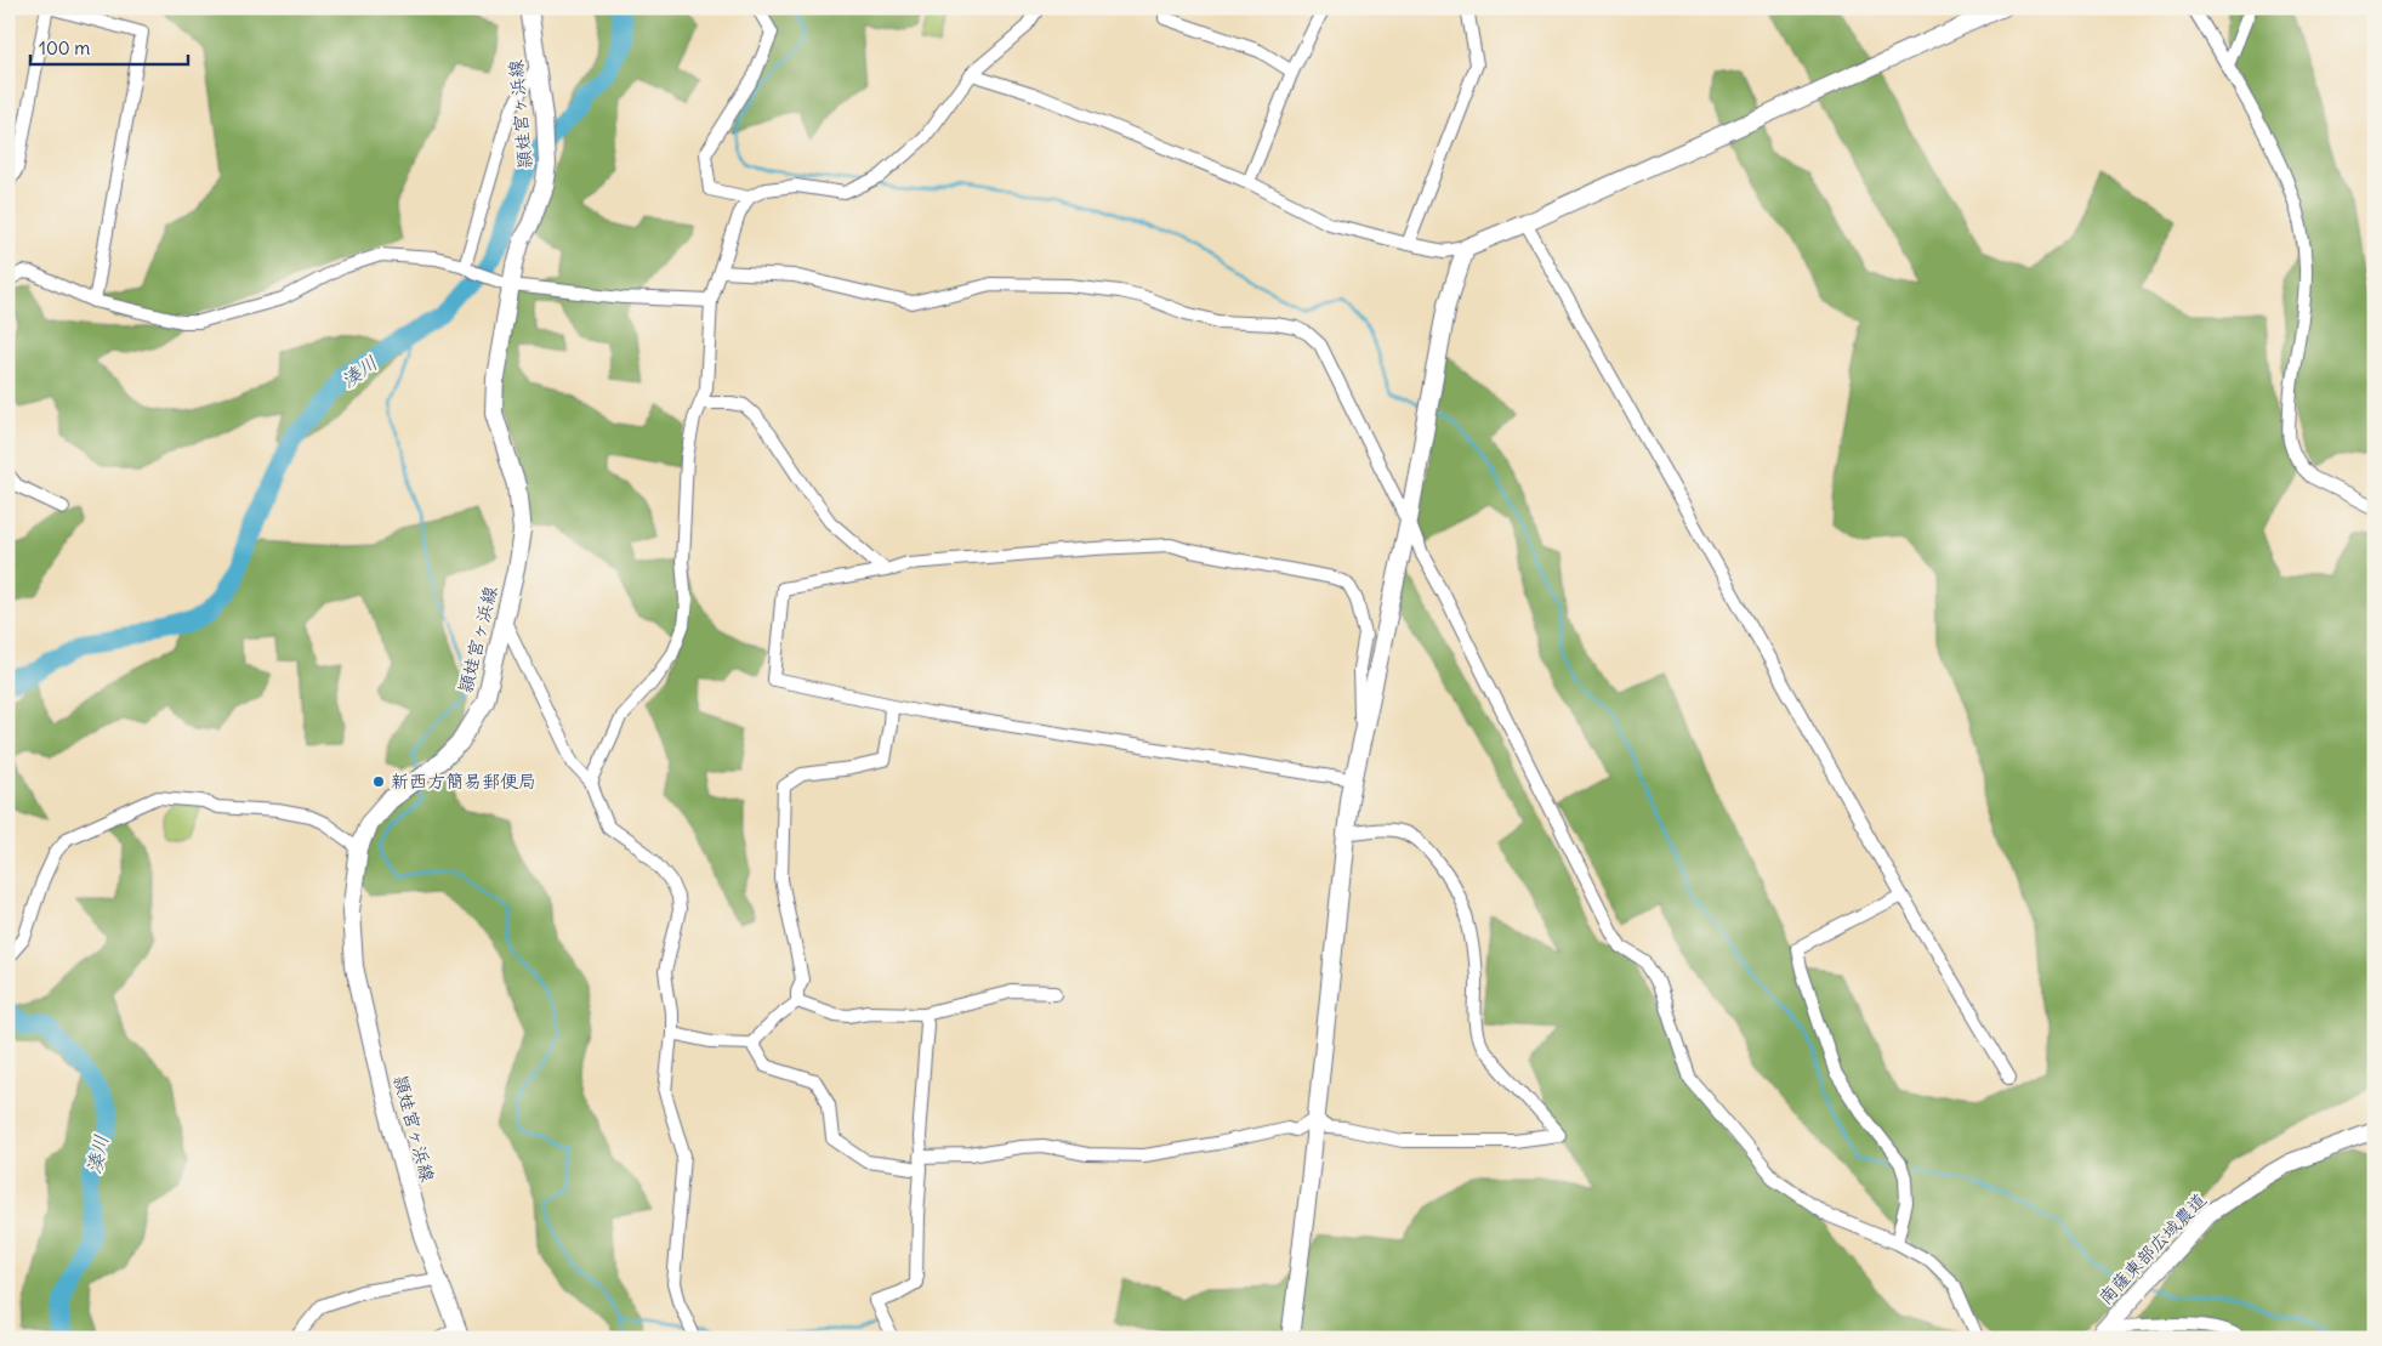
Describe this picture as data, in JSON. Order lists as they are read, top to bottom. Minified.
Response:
{"streets":{"street":["頴娃宮ヶ浜線","南薩東部広域農道"]},"water":["湊川"],"places":["新西方簡易郵便局"],"scale_bar":"100 m"}
